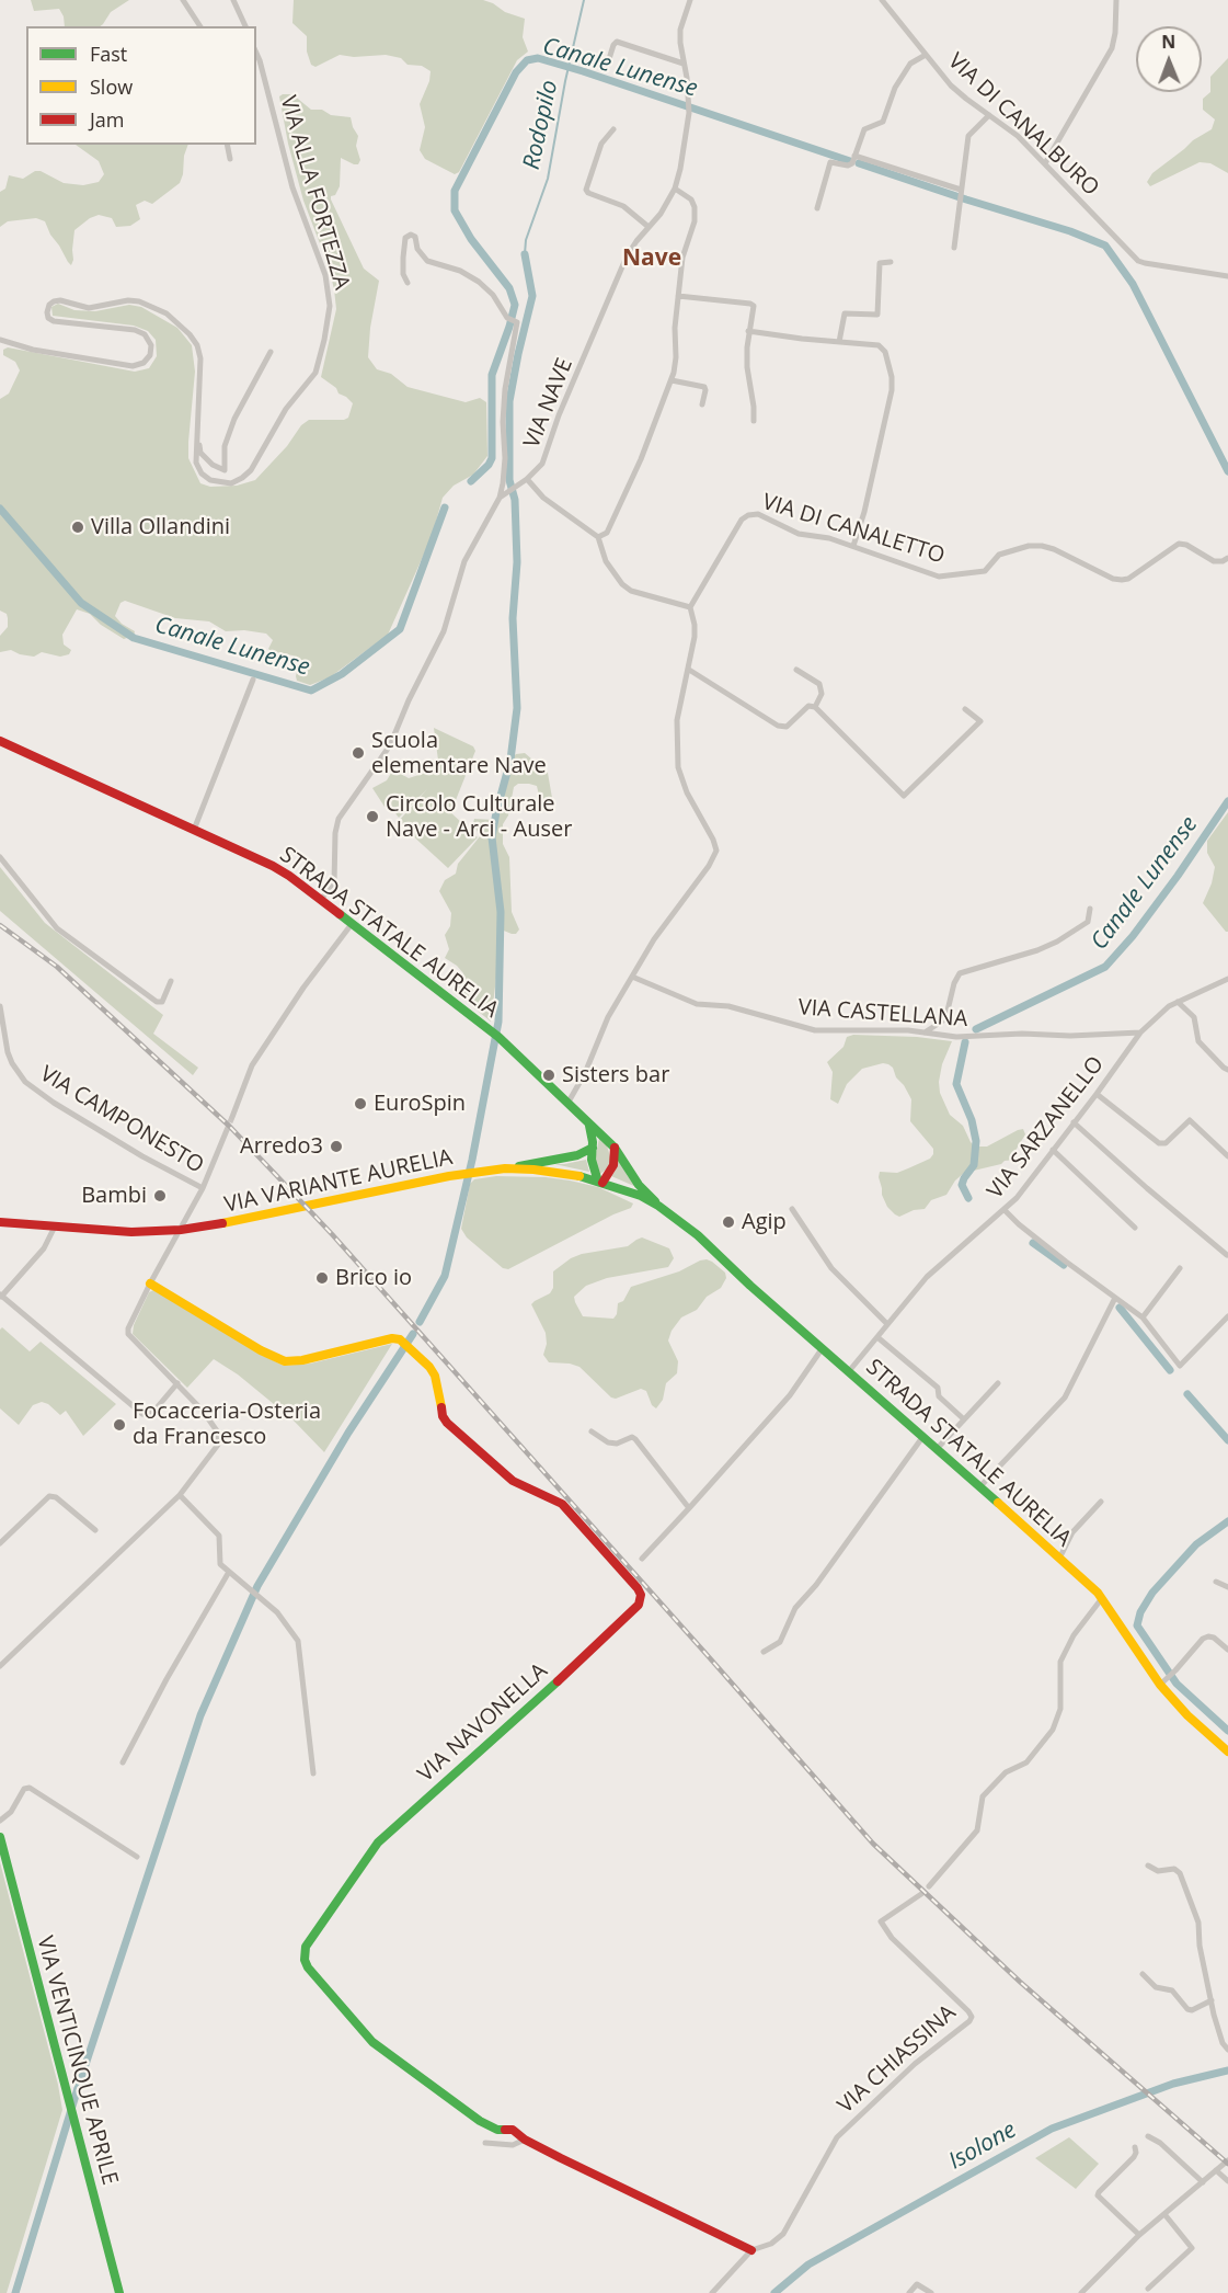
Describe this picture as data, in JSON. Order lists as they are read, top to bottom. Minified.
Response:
{"streets":{"main road":["STRADA STATALE AURELIA","VIA VARIANTE AURELIA","VIA NAVONELLA","VIA VENTICINQUE APRILE"],"street":["VIA DI CANALBURO","VIA ALLA FORTEZZA","VIA NAVE","VIA DI CANALETTO","VIA CASTELLANA","VIA CAMPONESTO","VIA SARZANELLO","VIA CHIASSINA"]},"crossings":[["STRADA STATALE AURELIA","VIA SARZANELLO"],["STRADA STATALE AURELIA","VIA VARIANTE AURELIA"],["VIA CASTELLANA","VIA SARZANELLO"],["VIA NAVONELLA","VIA CHIASSINA"]],"districts":["Nave"],"water":["Canale Lunense","Rodopilo","Isolone"],"places":["Villa Ollandini","Scuola elementare Nave","Circolo Culturale Nave - Arci - Auser","Sisters bar","EuroSpin","Arredo3","Bambi","Agip","Brico io","Focacceria-Osteria da Francesco"],"legend":["Fast","Slow","Jam"],"north":"top"}
